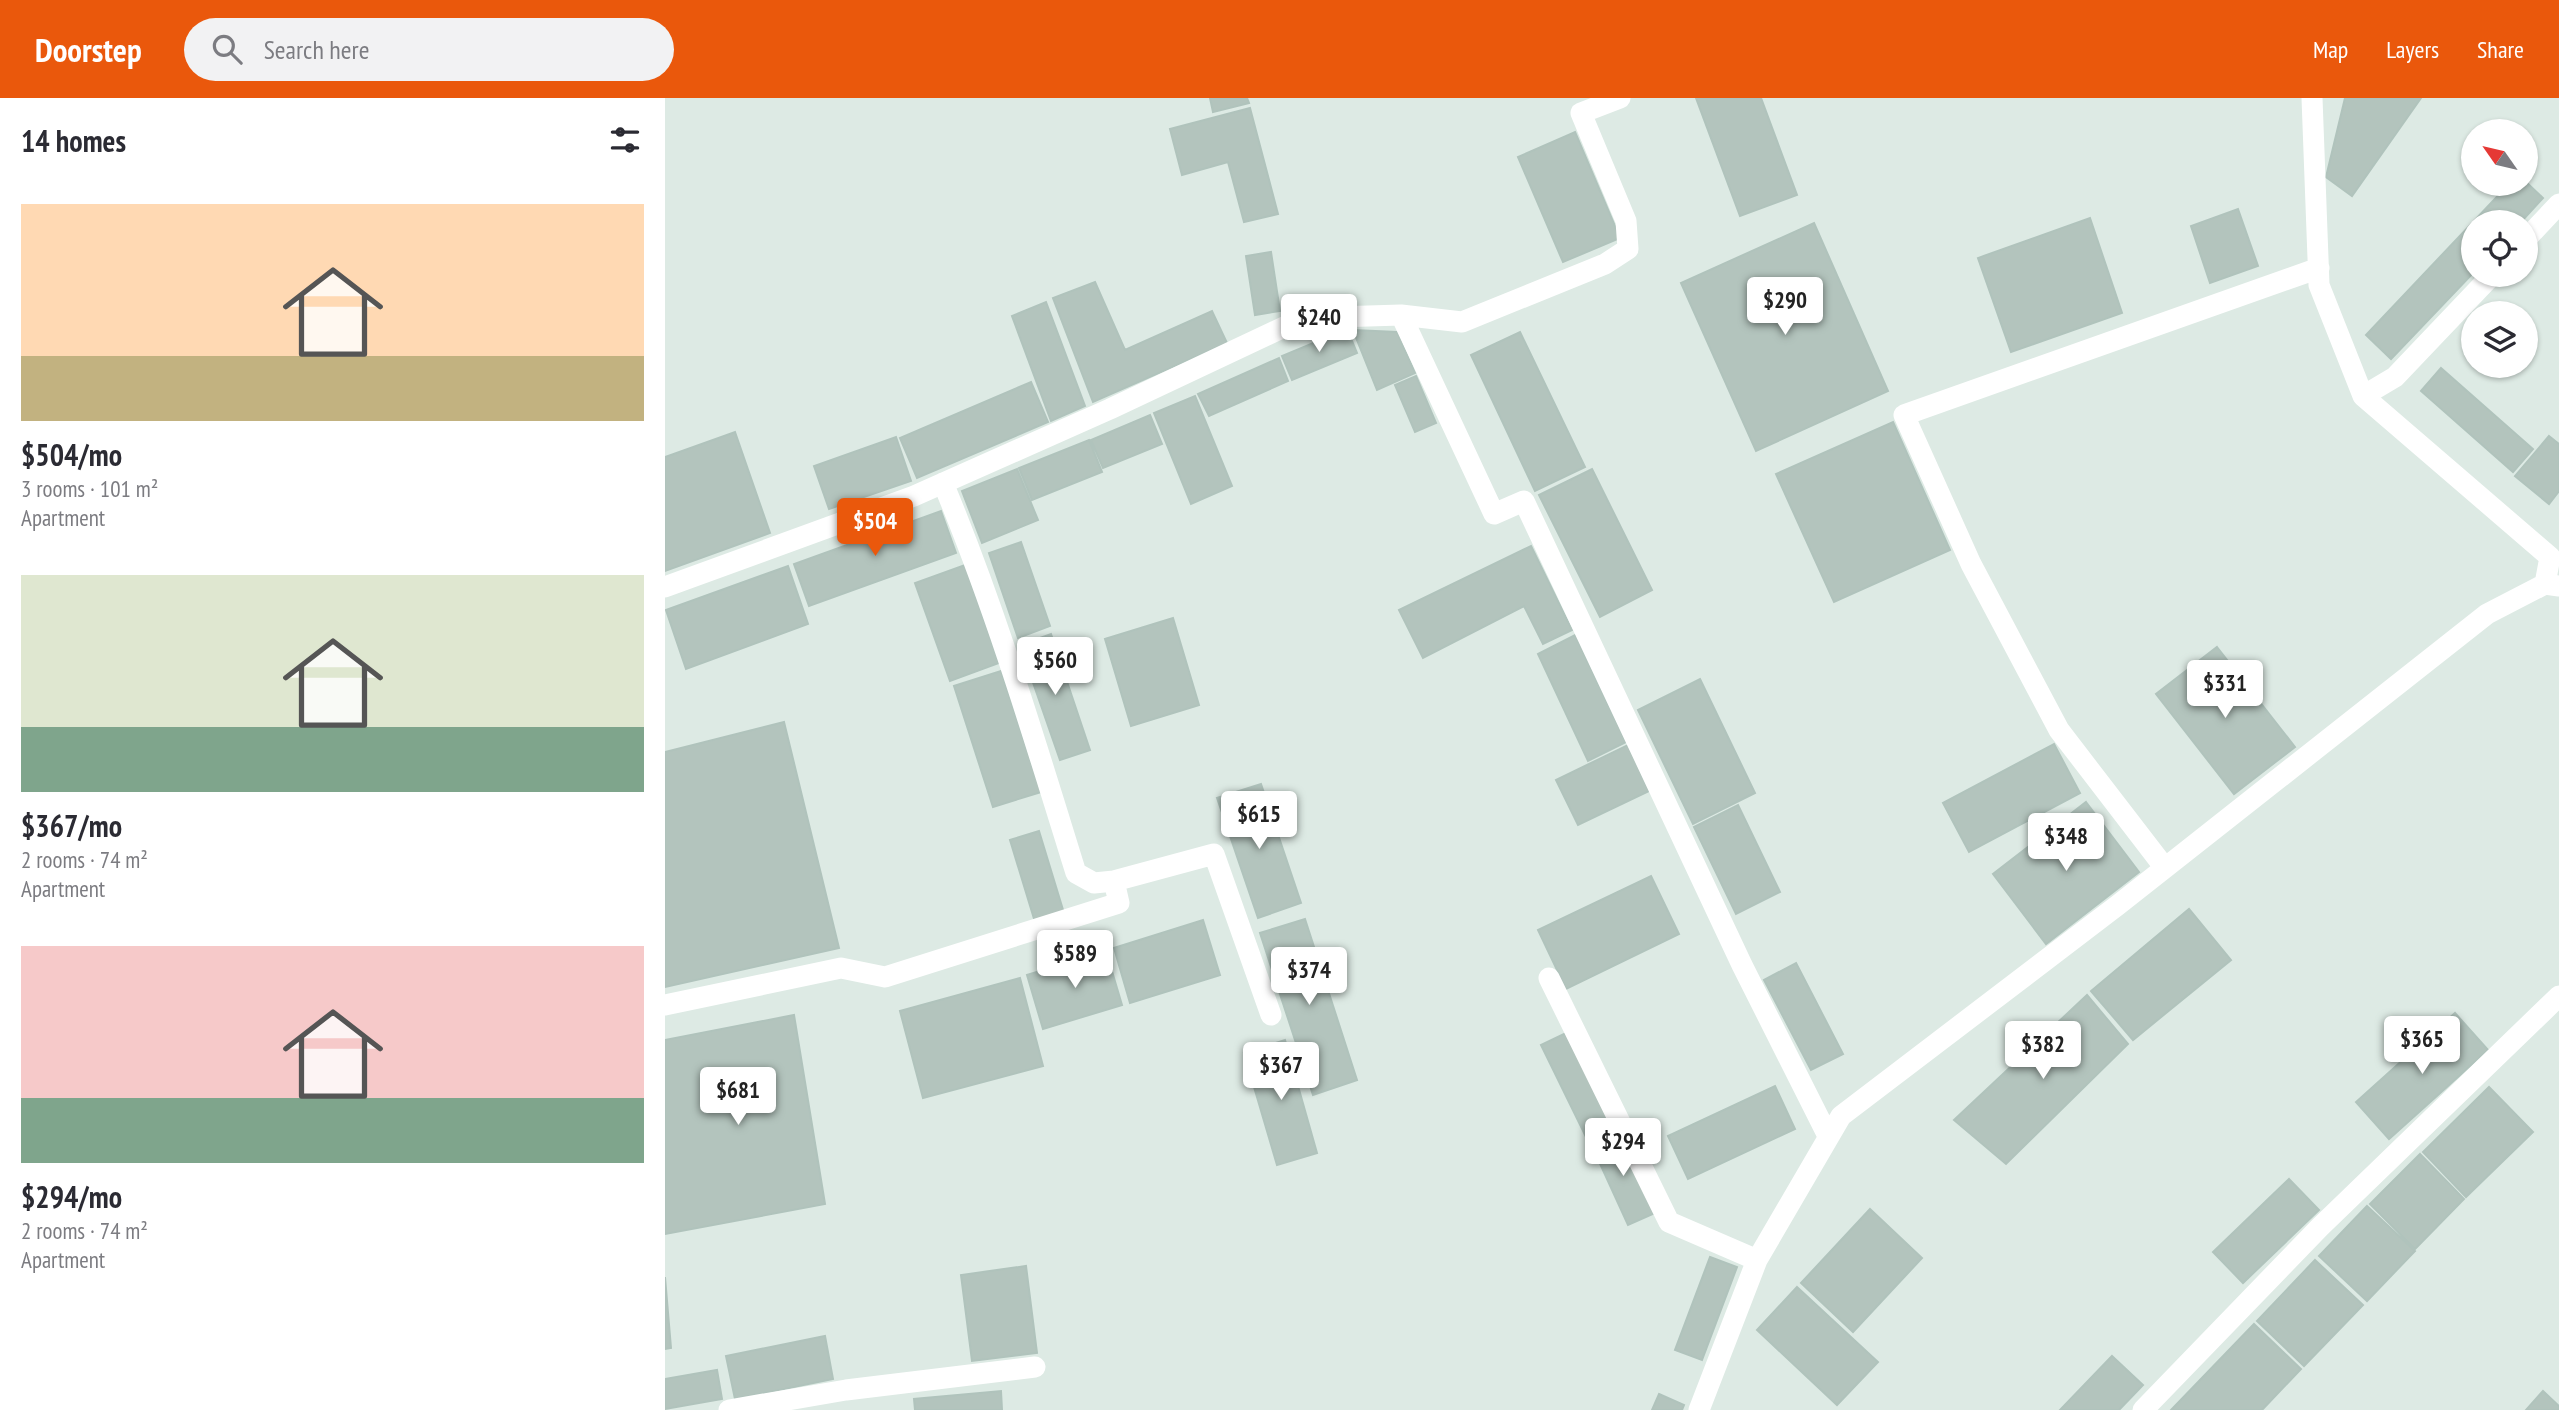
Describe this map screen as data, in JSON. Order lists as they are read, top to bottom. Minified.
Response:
{"north":"top left","page":{"header":"Doorstep","search":"Search here","nav":["Map","Layers","Share"],"heading":"14 homes","list":[{"name":"$504/mo","note":"3 rooms · 101 m² · Apartment"},{"name":"$367/mo","note":"2 rooms · 74 m² · Apartment"},{"name":"$294/mo","note":"2 rooms · 74 m² · Apartment"}],"price":["$290","$240","$504","$560","$331","$615","$348","$589","$374","$365","$382","$367","$681","$294"]}}
